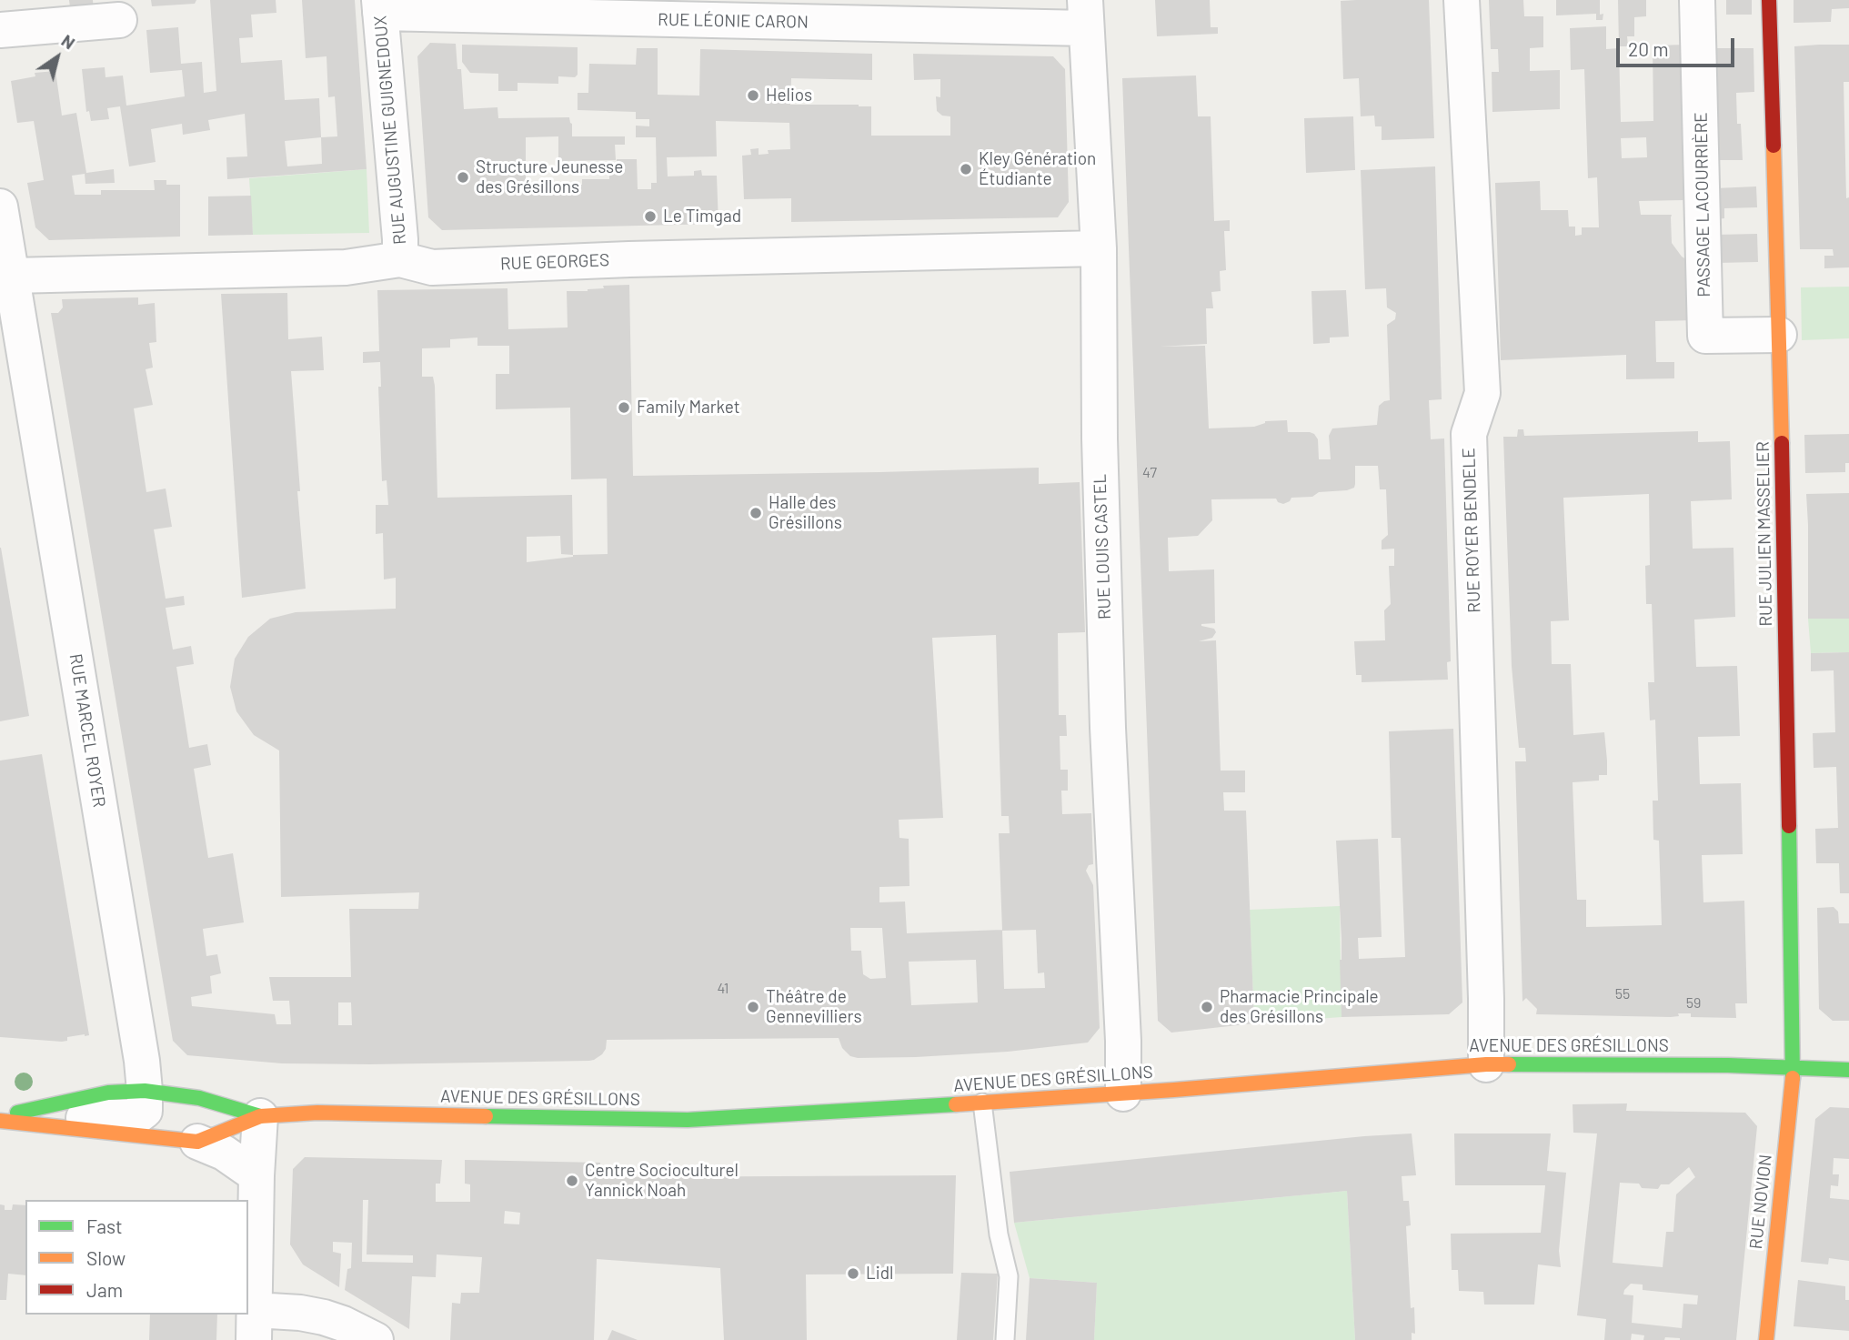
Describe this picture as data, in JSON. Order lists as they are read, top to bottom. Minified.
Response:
{"streets":{"main road":["RUE JULIEN MASSELIER","AVENUE DES GRÉSILLONS","RUE NOVION"],"street":["RUE LÉONIE CARON","RUE AUGUSTINE GUIGNEDOUX","PASSAGE LACOURRIÈRE","RUE GEORGES","RUE ROYER BENDELE","RUE LOUIS CASTEL","RUE MARCEL ROYER"]},"crossings":[["RUE LÉONIE CARON","RUE AUGUSTINE GUIGNEDOUX"],["RUE LÉONIE CARON","RUE LOUIS CASTEL"],["RUE AUGUSTINE GUIGNEDOUX","RUE GEORGES"],["PASSAGE LACOURRIÈRE","RUE JULIEN MASSELIER"],["RUE GEORGES","RUE LOUIS CASTEL"],["RUE GEORGES","RUE MARCEL ROYER"],["RUE ROYER BENDELE","AVENUE DES GRÉSILLONS"],["RUE JULIEN MASSELIER","AVENUE DES GRÉSILLONS"],["RUE JULIEN MASSELIER","RUE NOVION"],["RUE LOUIS CASTEL","AVENUE DES GRÉSILLONS"],["RUE MARCEL ROYER","AVENUE DES GRÉSILLONS"],["AVENUE DES GRÉSILLONS","RUE NOVION"]],"places":["Helios","Kley Génération Étudiante","Structure Jeunesse des Grésillons","Le Timgad","Family Market","Halle des Grésillons","Théâtre de Gennevilliers","Pharmacie Principale des Grésillons","Centre Socioculturel Yannick Noah","Lidl"],"house_numbers":["47","41","55","59"],"legend":["Fast","Slow","Jam"],"scale_bar":"20 m","north":"top right"}
